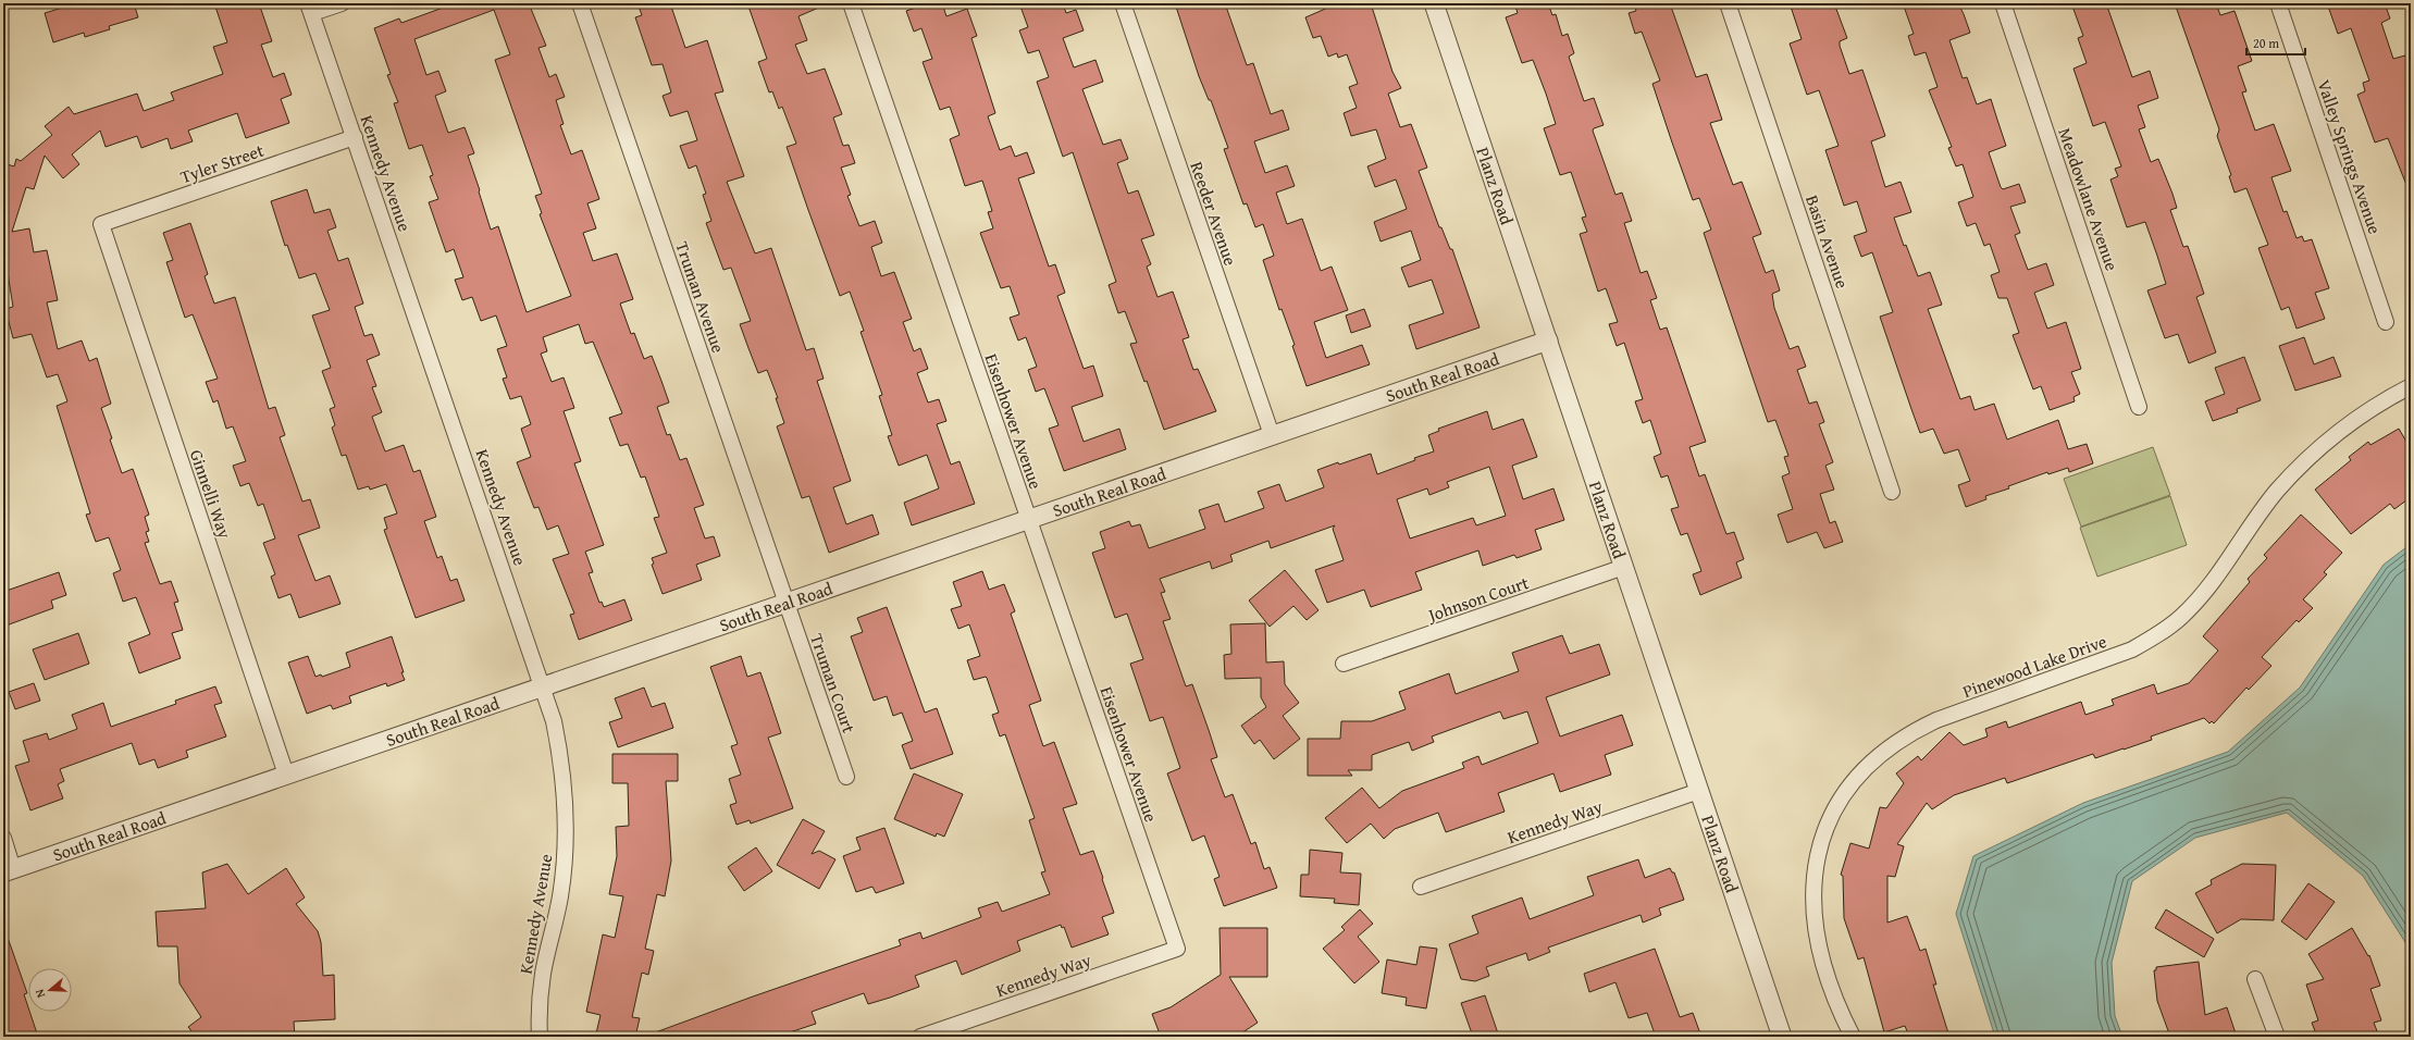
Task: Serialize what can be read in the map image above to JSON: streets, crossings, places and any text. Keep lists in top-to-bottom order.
{
  "streets": {
    "street": [
      "Valley Springs Avenue",
      "Tyler Street",
      "Kennedy Avenue",
      "Planz Road",
      "Meadowlane Avenue",
      "Reeder Avenue",
      "Basin Avenue",
      "Truman Avenue",
      "South Real Road",
      "Eisenhower Avenue",
      "Ginnelli Way",
      "Johnson Court",
      "Pinewood Lake Drive",
      "Truman Court",
      "Kennedy Way"
    ]
  },
  "crossings": [
    ["Tyler Street", "Kennedy Avenue"],
    ["Tyler Street", "Ginnelli Way"],
    ["Kennedy Avenue", "South Real Road"],
    ["Planz Road", "South Real Road"],
    ["Planz Road", "Johnson Court"],
    ["Planz Road", "Kennedy Way"],
    ["Reeder Avenue", "South Real Road"],
    ["Truman Avenue", "South Real Road"],
    ["Truman Avenue", "Truman Court"],
    ["South Real Road", "Eisenhower Avenue"],
    ["South Real Road", "Ginnelli Way"],
    ["South Real Road", "Truman Court"],
    ["Eisenhower Avenue", "Kennedy Way"]
  ],
  "scale_bar": "20 m",
  "north": "left"
}
